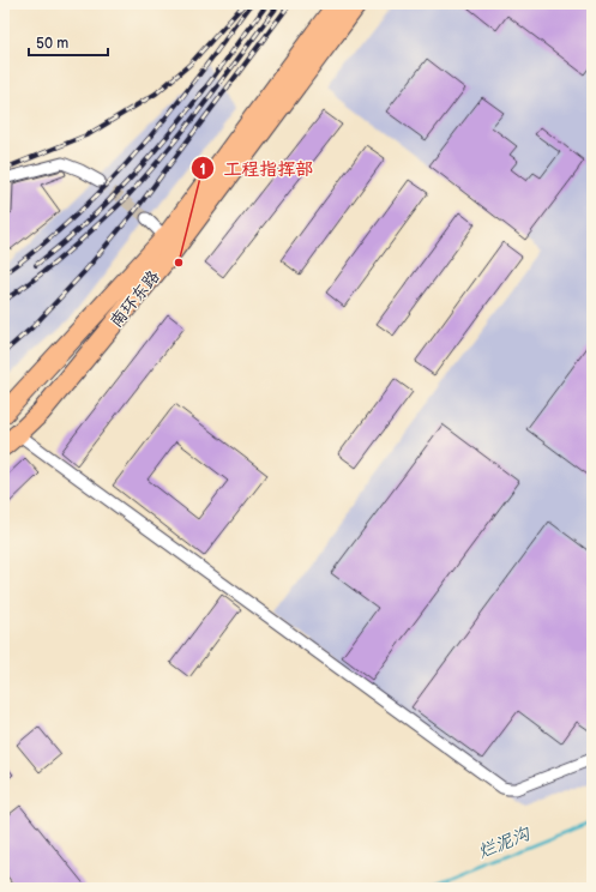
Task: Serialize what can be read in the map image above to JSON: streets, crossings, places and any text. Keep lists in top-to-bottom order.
{
  "streets": {
    "highway": ["南环东路"]
  },
  "water": ["烂泥沟"],
  "places": ["工程指挥部"],
  "scale_bar": "50 m"
}
